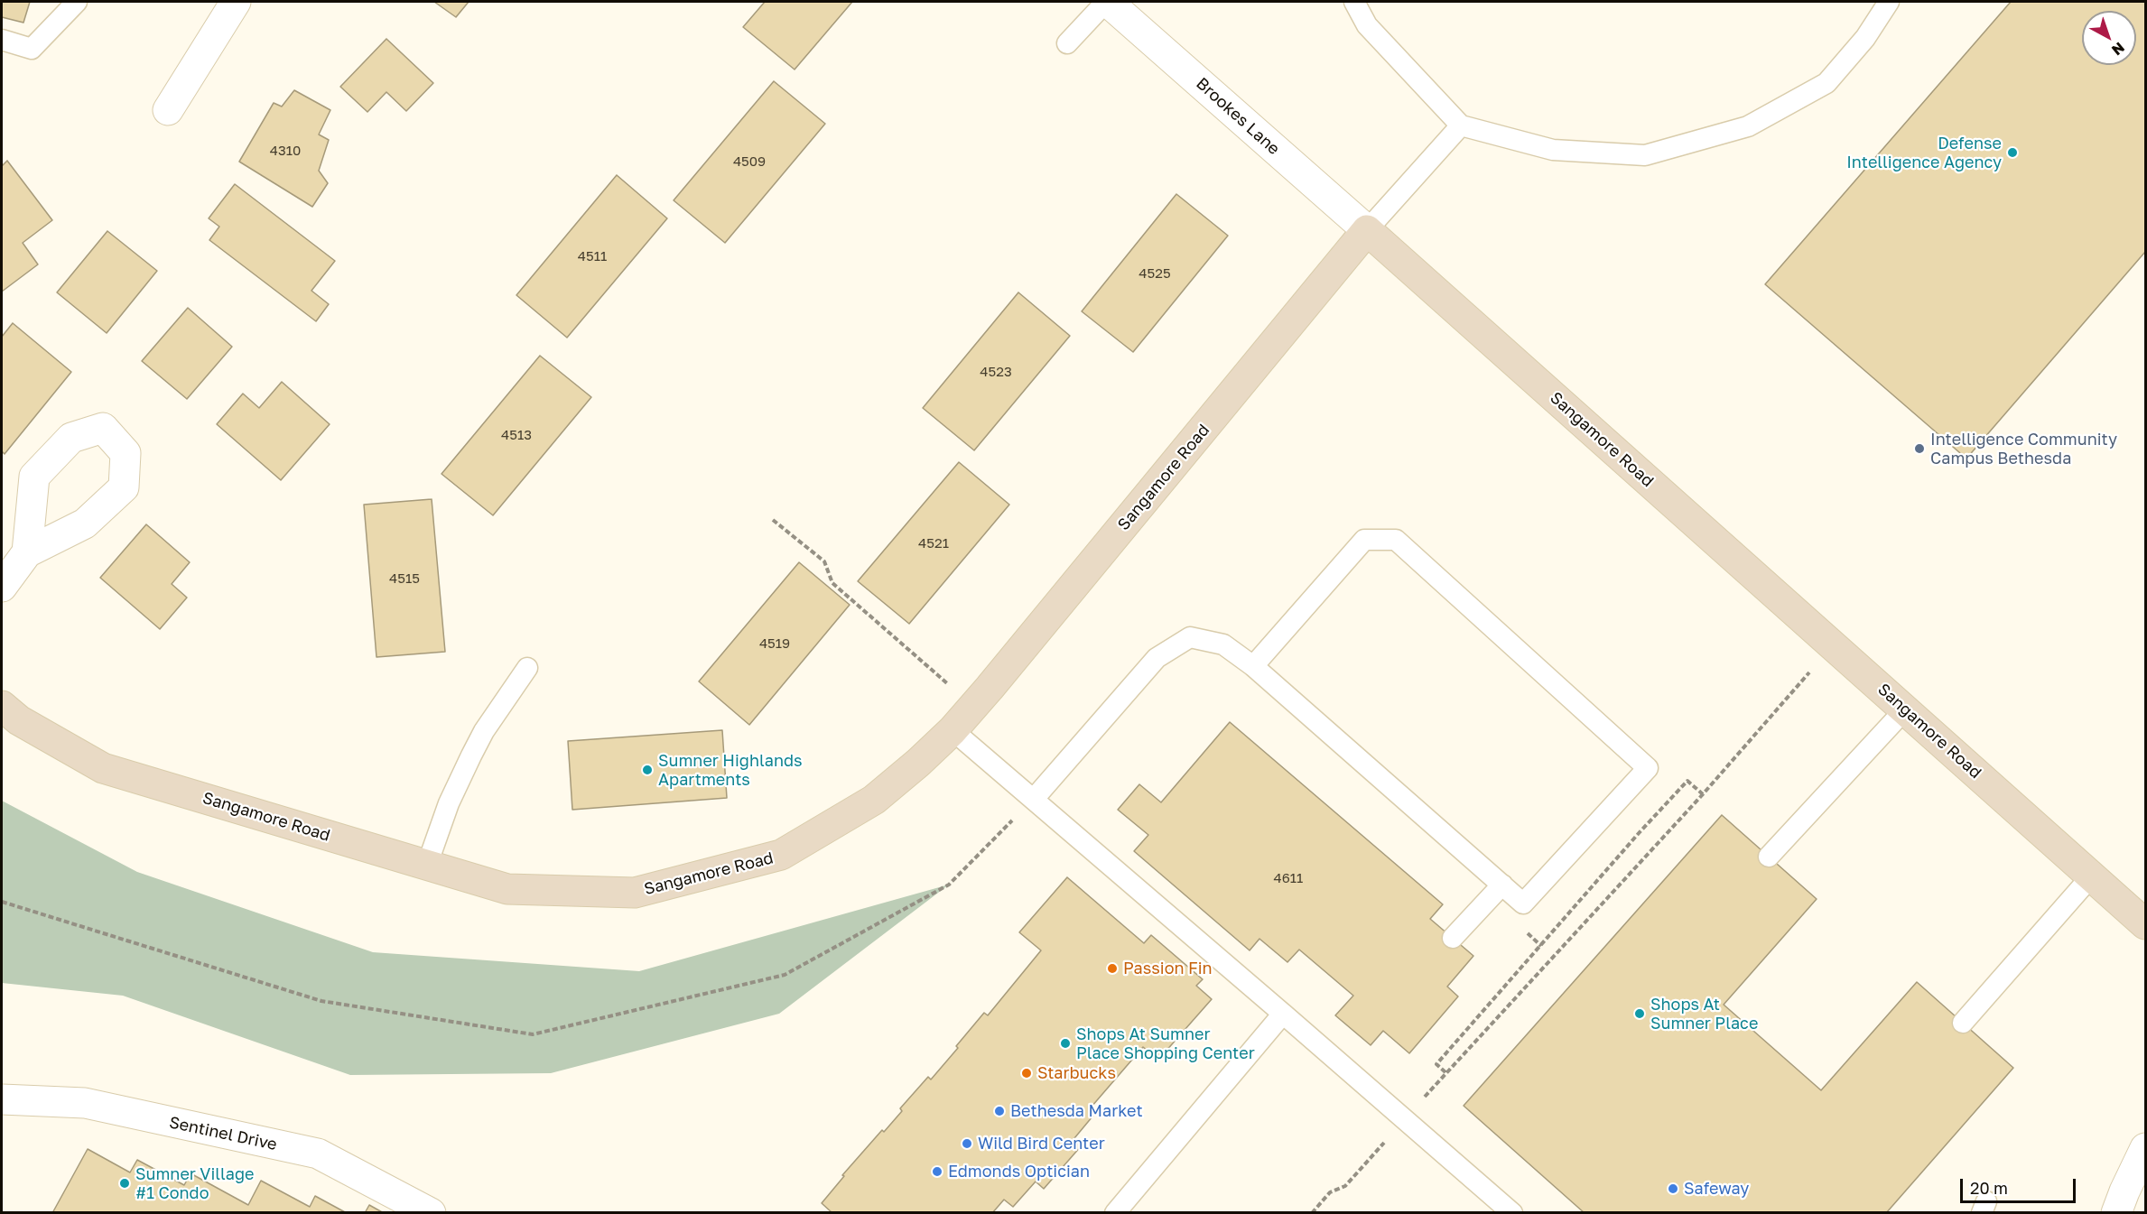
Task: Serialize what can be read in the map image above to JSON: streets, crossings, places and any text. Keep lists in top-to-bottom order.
{
  "streets": {
    "street": ["Brookes Lane", "Sangamore Road", "Sentinel Drive"]
  },
  "crossings": [
    ["Brookes Lane", "Sangamore Road"]
  ],
  "places": [
    "Defense Intelligence Agency",
    "Intelligence Community Campus Bethesda",
    "Sumner Highlands Apartments",
    "Passion Fin",
    "Shops At Sumner Place",
    "Shops At Sumner Place Shopping Center",
    "Starbucks",
    "Bethesda Market",
    "Wild Bird Center",
    "Edmonds Optician",
    "Sumner Village #1 Condo",
    "Safeway"
  ],
  "house_numbers": [
    "4310",
    "4509",
    "4511",
    "4525",
    "4523",
    "4513",
    "4521",
    "4515",
    "4519",
    "4611"
  ],
  "scale_bar": "20 m",
  "north": "bottom right"
}
